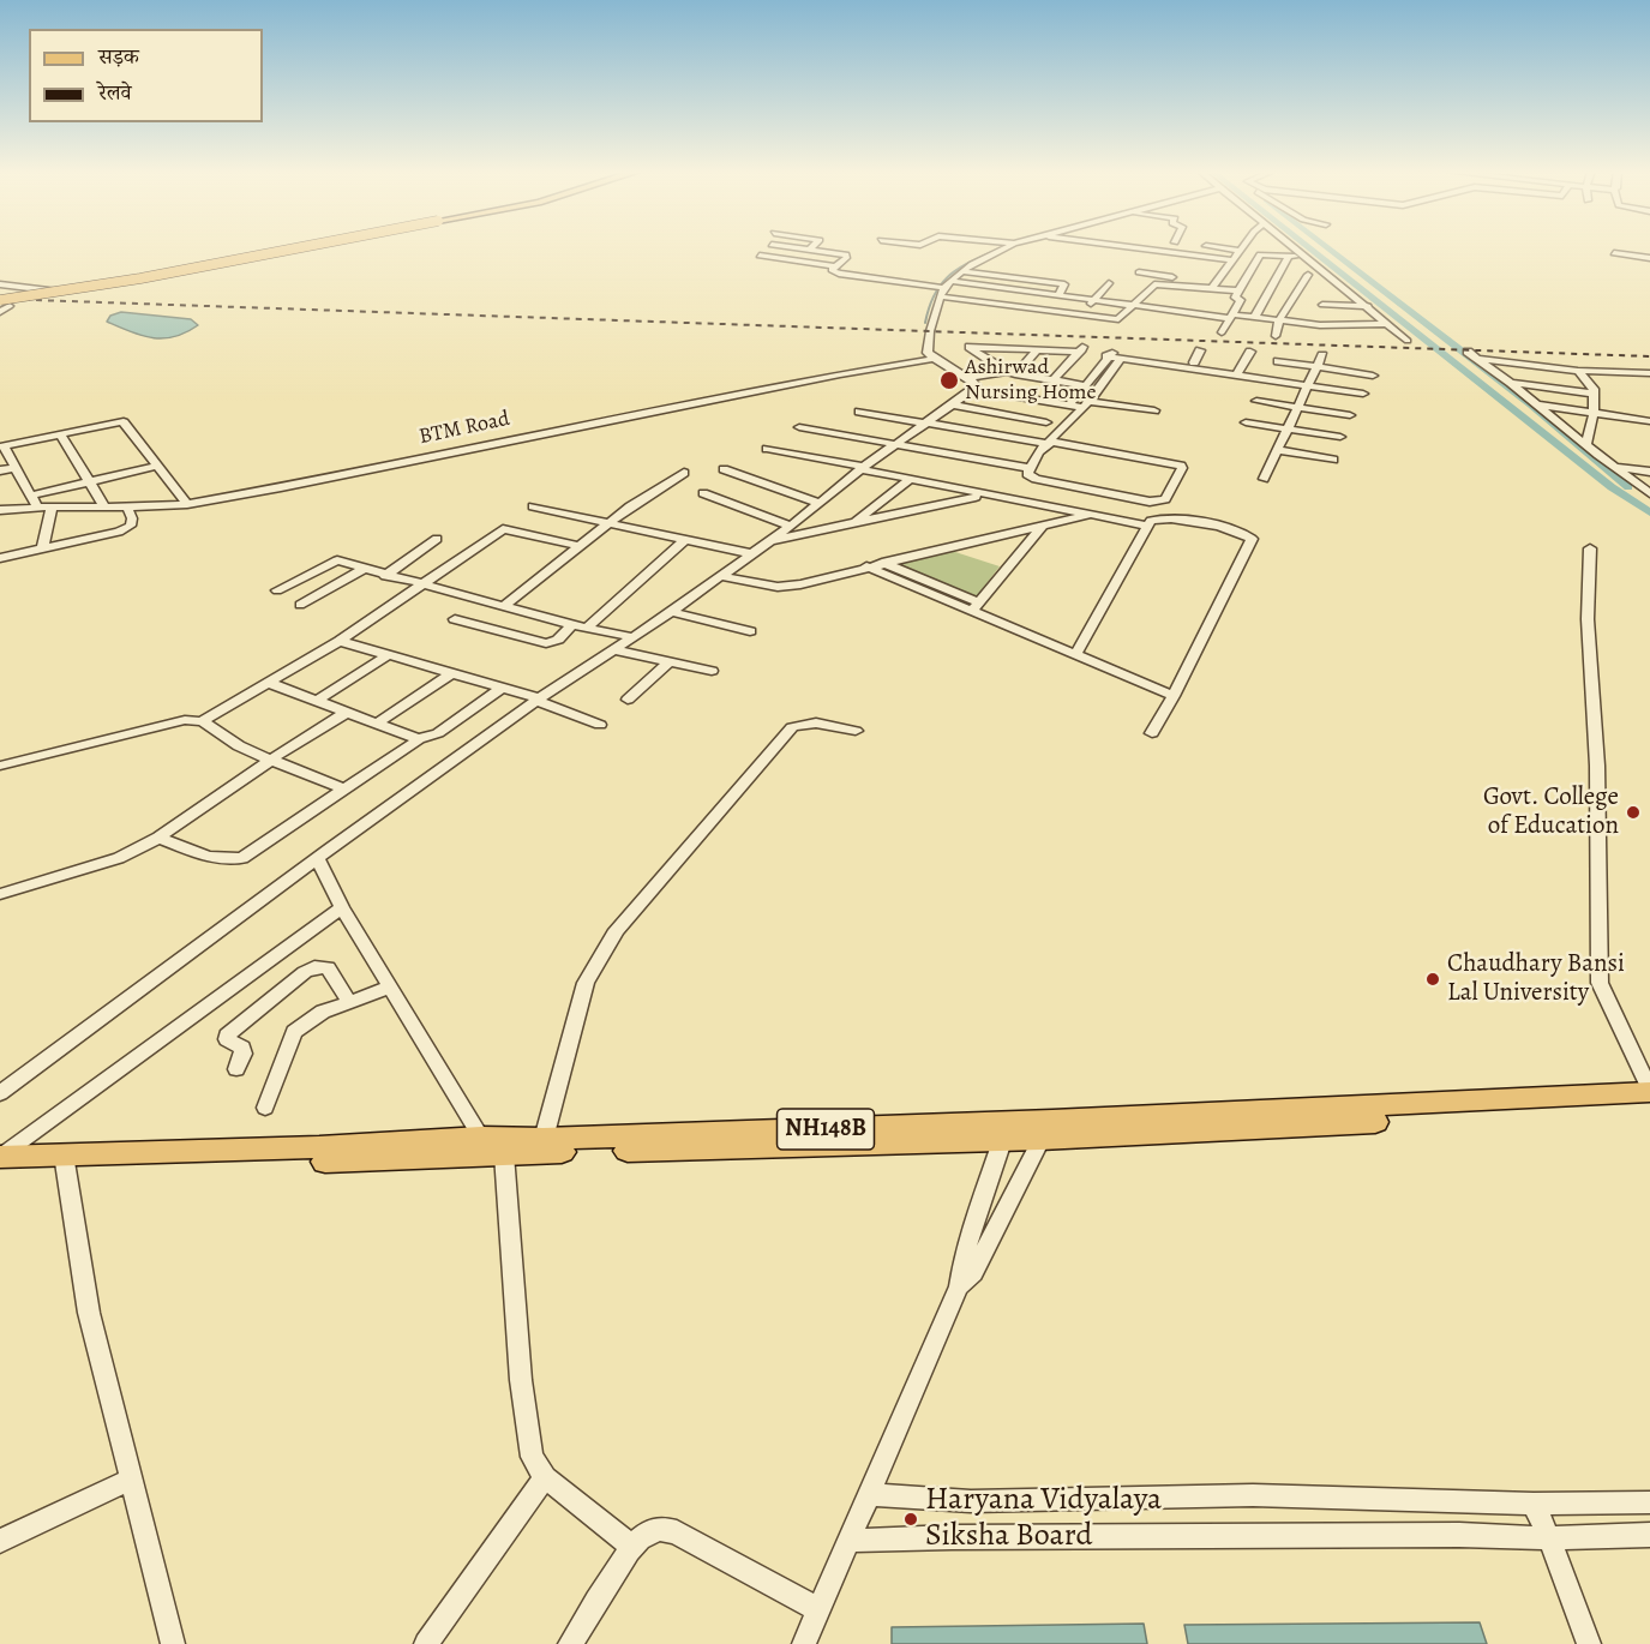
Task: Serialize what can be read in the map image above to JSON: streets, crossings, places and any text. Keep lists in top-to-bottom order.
{
  "streets": {
    "highway": ["NH148B"],
    "street": ["BTM Road"]
  },
  "places": [
    "Ashirwad Nursing Home",
    "Govt. College of Education",
    "Chaudhary Bansi Lal University",
    "Haryana Vidyalaya Siksha Board"
  ],
  "legend": ["सड़क", "रेलवे"]
}
